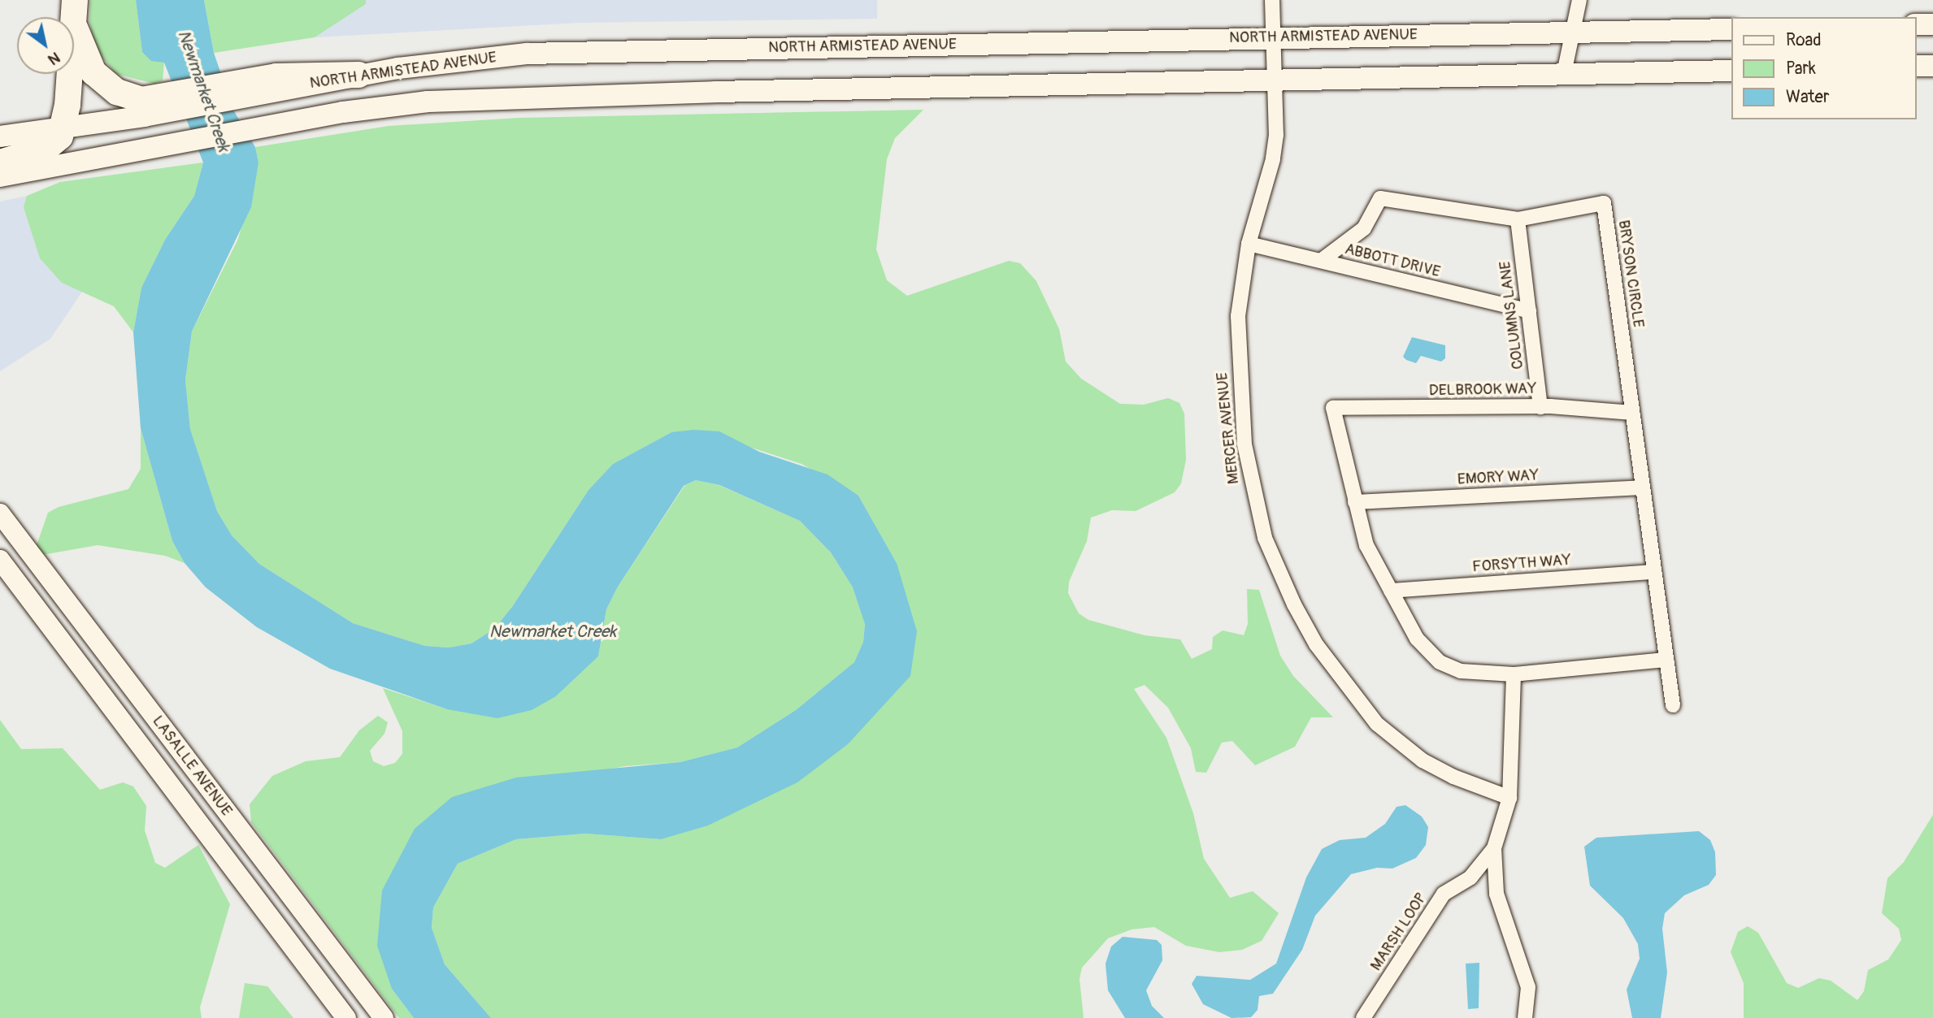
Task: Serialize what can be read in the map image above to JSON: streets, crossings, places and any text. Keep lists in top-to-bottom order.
{
  "streets": {
    "main road": ["NORTH ARMISTEAD AVENUE", "LASALLE AVENUE"],
    "street": [
      "ABBOTT DRIVE",
      "BRYSON CIRCLE",
      "COLUMNS LANE",
      "DELBROOK WAY",
      "MERCER AVENUE",
      "EMORY WAY",
      "FORSYTH WAY",
      "MARSH LOOP"
    ]
  },
  "crossings": [
    ["NORTH ARMISTEAD AVENUE", "MERCER AVENUE"],
    ["ABBOTT DRIVE", "BRYSON CIRCLE"],
    ["ABBOTT DRIVE", "COLUMNS LANE"],
    ["ABBOTT DRIVE", "MERCER AVENUE"],
    ["BRYSON CIRCLE", "COLUMNS LANE"],
    ["BRYSON CIRCLE", "DELBROOK WAY"],
    ["BRYSON CIRCLE", "EMORY WAY"],
    ["BRYSON CIRCLE", "FORSYTH WAY"],
    ["COLUMNS LANE", "DELBROOK WAY"],
    ["DELBROOK WAY", "EMORY WAY"],
    ["MERCER AVENUE", "MARSH LOOP"]
  ],
  "water": ["Newmarket Creek"],
  "legend": ["Road", "Park", "Water"],
  "north": "bottom right"
}
